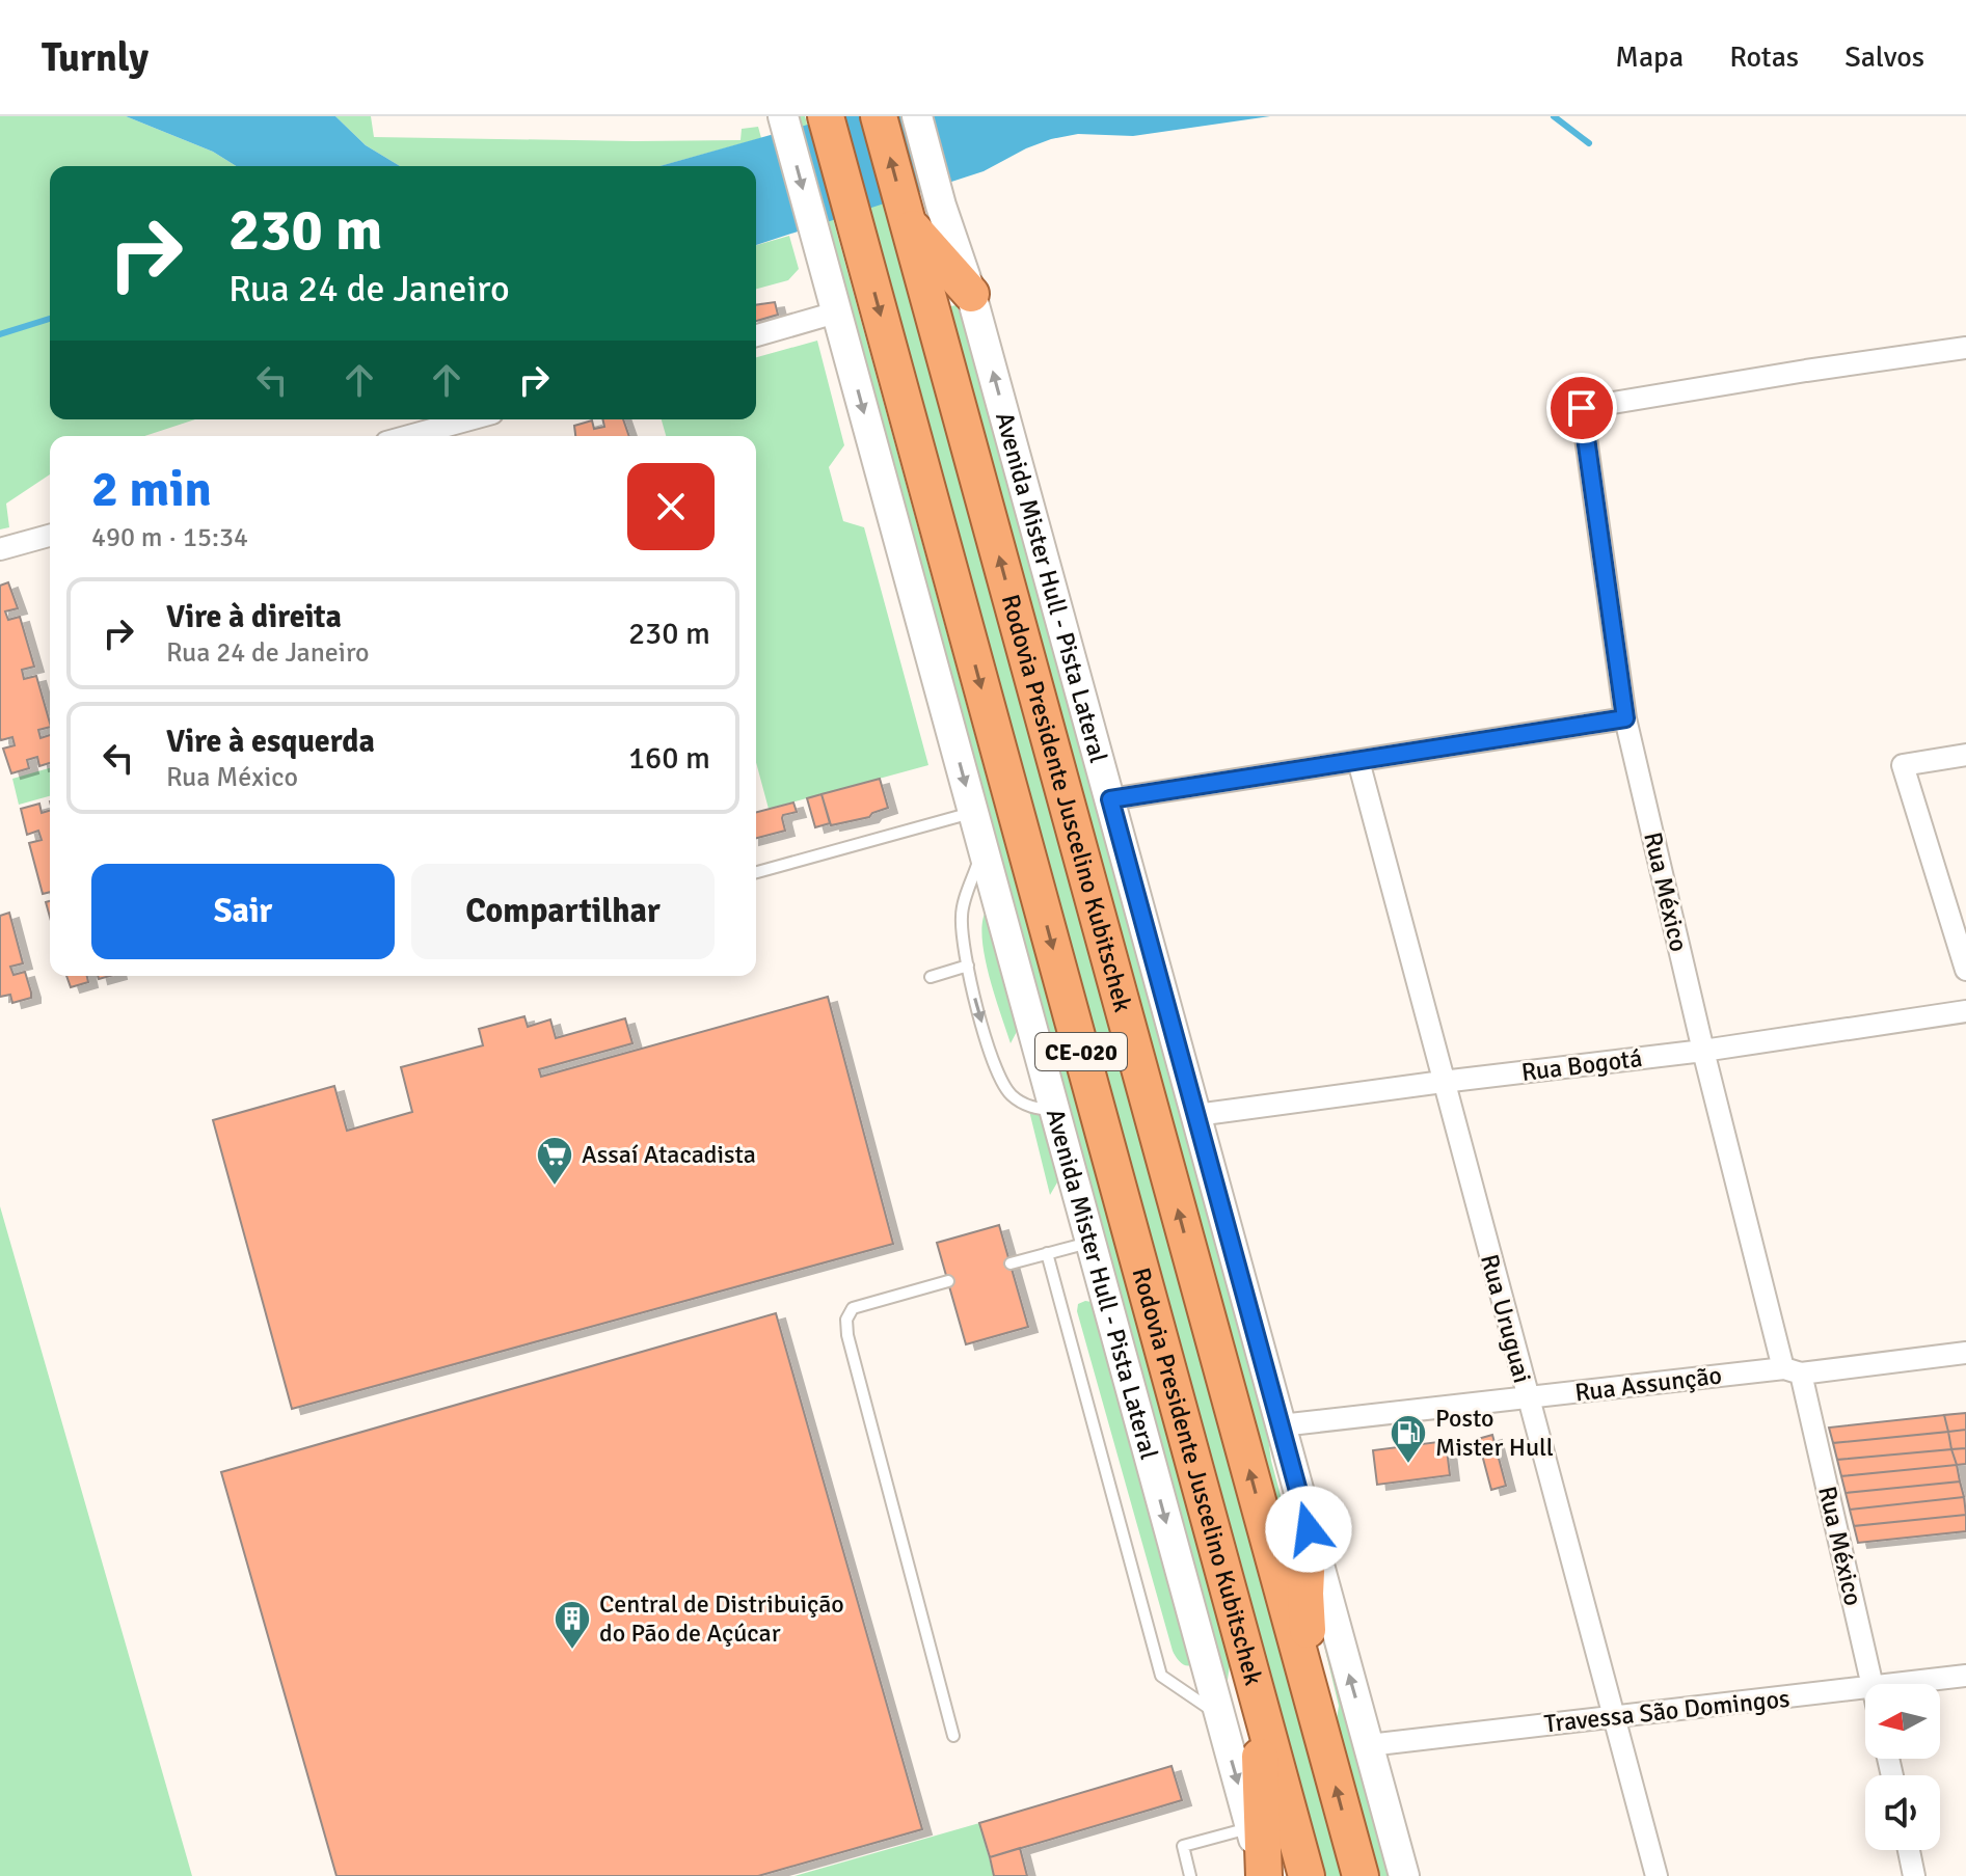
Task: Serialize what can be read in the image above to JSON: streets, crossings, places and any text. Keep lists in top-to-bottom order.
{
  "streets": {
    "highway": ["Rodovia Presidente Juscelino Kubitschek", "CE-020"],
    "main road": ["Avenida Mister Hull - Pista Lateral"],
    "street": [
      "Rua México",
      "Rua Bogotá",
      "Rua Uruguai",
      "Rua Assunção",
      "Travessa São Domingos"
    ]
  },
  "crossings": [
    ["Avenida Mister Hull - Pista Lateral", "Rua Bogotá"],
    ["Avenida Mister Hull - Pista Lateral", "Rua Assunção"],
    ["Avenida Mister Hull - Pista Lateral", "Travessa São Domingos"],
    ["Rua México", "Rua Bogotá"],
    ["Rua México", "Rua Assunção"],
    ["Rua Bogotá", "Rua Uruguai"],
    ["Rua Uruguai", "Rua Assunção"],
    ["Rua Uruguai", "Travessa São Domingos"]
  ],
  "places": {
    "supermarket": ["Assaí Atacadista"],
    "fuel station": ["Posto Mister Hull"],
    "building": ["Central de Distribuição do Pão de Açúcar"]
  },
  "north": "left",
  "page": {
    "header": "Turnly",
    "nav": ["Mapa", "Rotas", "Salvos"],
    "turn": ["230 m", "Rua 24 de Janeiro"],
    "heading": ["2 min", "490 m · 15:34"],
    "list": [
      {
        "name": "Vire à direita",
        "note": "Rua 24 de Janeiro",
        "value": "230 m"
      },
      {
        "name": "Vire à esquerda",
        "note": "Rua México",
        "value": "160 m"
      }
    ],
    "buttons": ["Sair", "Compartilhar"]
  }
}
